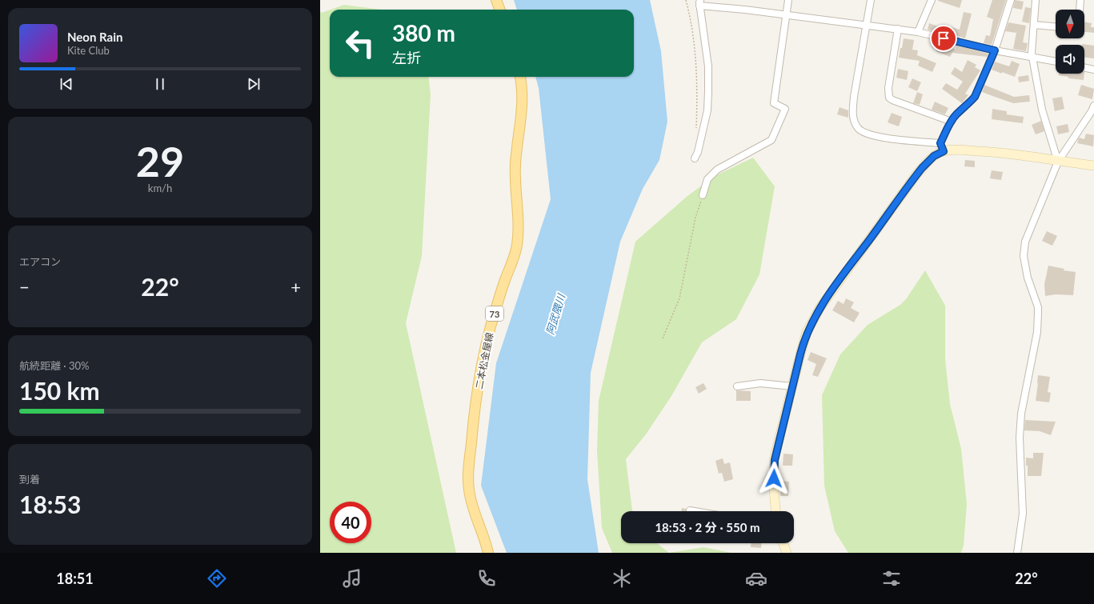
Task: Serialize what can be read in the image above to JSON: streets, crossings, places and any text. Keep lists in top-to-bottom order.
{
  "streets": {
    "main road": ["73", "二本松金屋線"]
  },
  "water": ["阿武隈川"],
  "north": "bottom",
  "page": {
    "turn": ["380 m", "左折"],
    "song": ["Neon Rain", "Kite Club"],
    "tile": [
      ["29", "km/h"],
      "エアコン",
      ["航続距離 · 30%", "150 km"],
      ["到着", "18:53"]
    ],
    "heat": ["−", "22°", "+"],
    "limit": "40",
    "trip": "18:53 · 2 分 · 550 m",
    "tabs": ["18:51", "22°"]
  }
}
